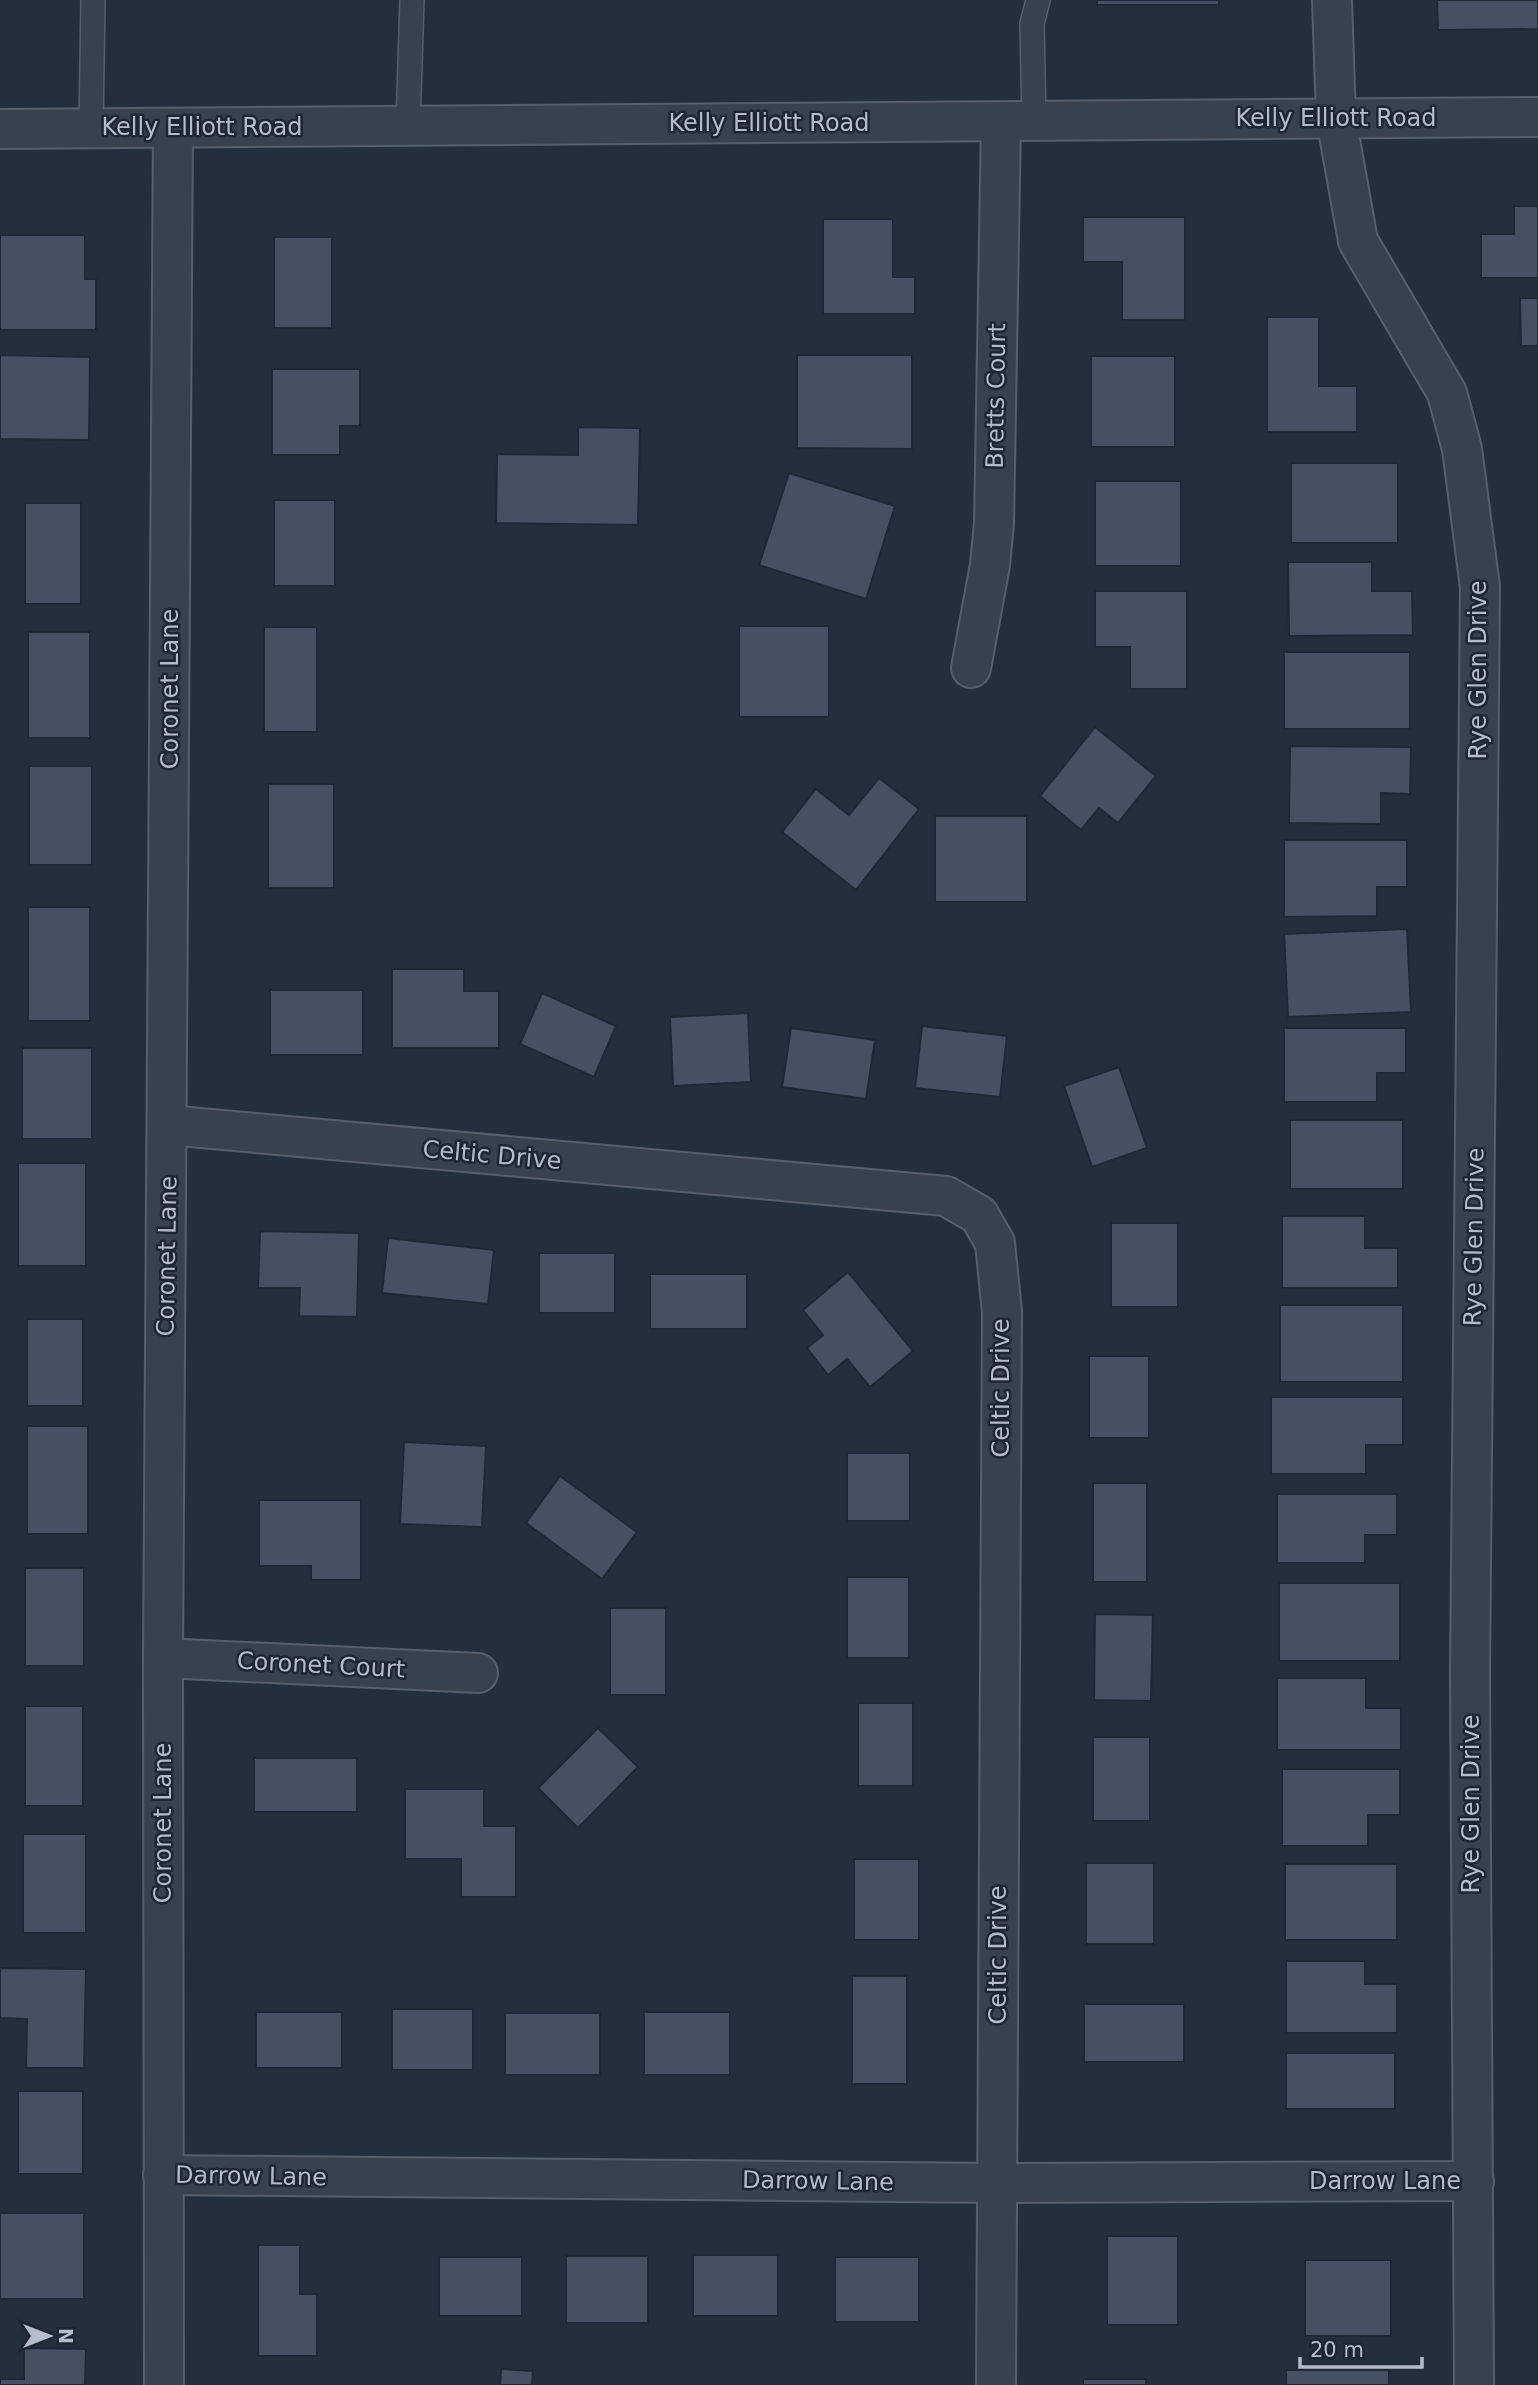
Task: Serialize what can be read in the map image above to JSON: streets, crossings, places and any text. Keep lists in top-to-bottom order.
{
  "streets": {
    "street": [
      "Kelly Elliott Road",
      "Bretts Court",
      "Rye Glen Drive",
      "Coronet Lane",
      "Celtic Drive",
      "Coronet Court",
      "Darrow Lane"
    ]
  },
  "crossings": [
    ["Kelly Elliott Road", "Bretts Court"],
    ["Kelly Elliott Road", "Rye Glen Drive"],
    ["Kelly Elliott Road", "Coronet Lane"],
    ["Rye Glen Drive", "Darrow Lane"],
    ["Coronet Lane", "Celtic Drive"],
    ["Coronet Lane", "Coronet Court"],
    ["Coronet Lane", "Darrow Lane"],
    ["Celtic Drive", "Darrow Lane"]
  ],
  "scale_bar": "20 m",
  "north": "right"
}
